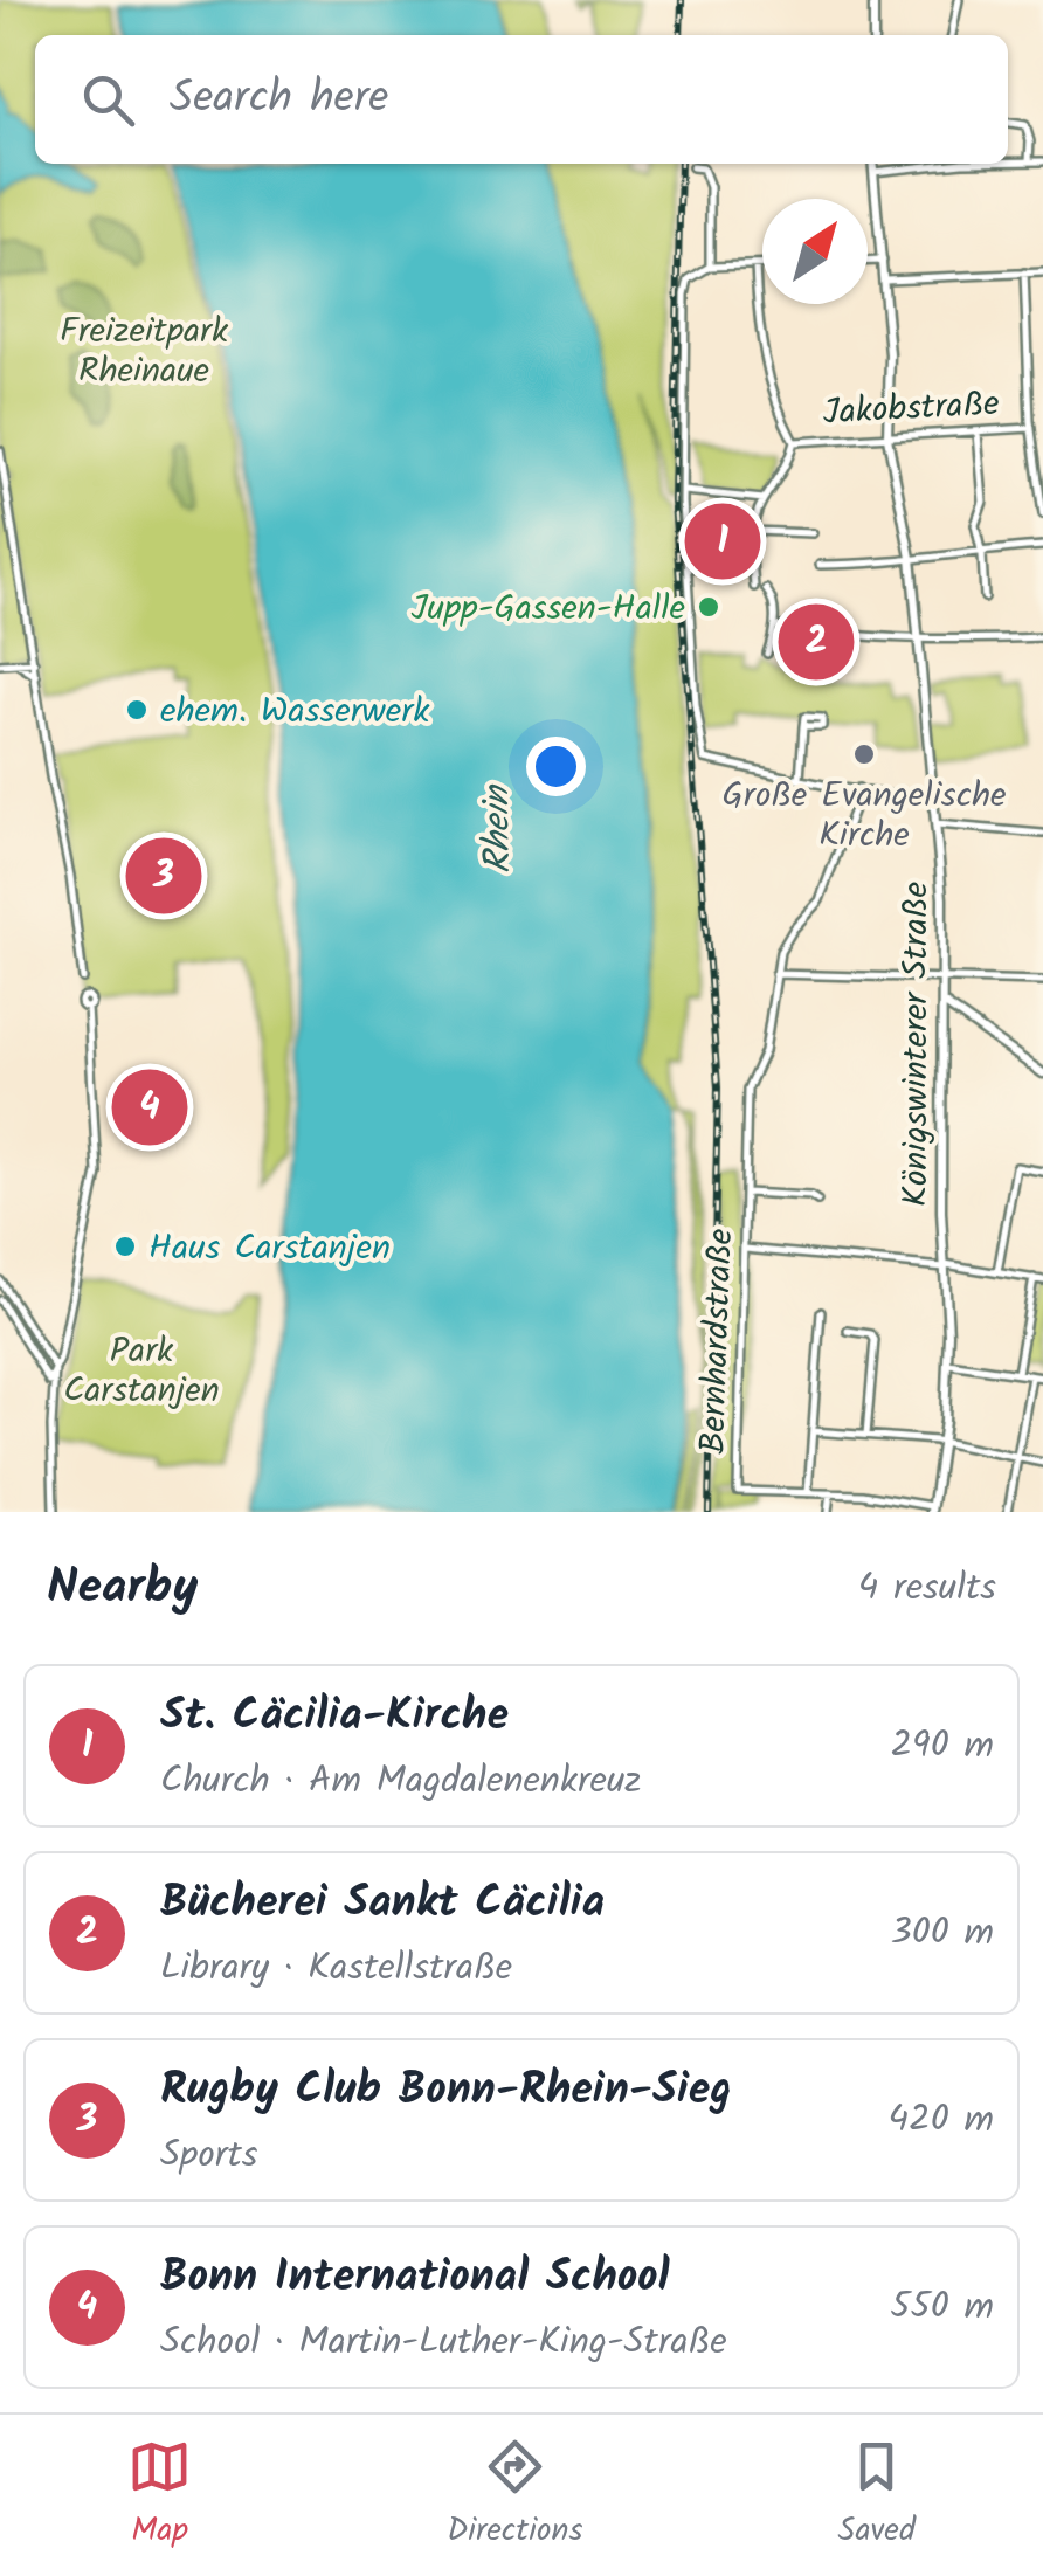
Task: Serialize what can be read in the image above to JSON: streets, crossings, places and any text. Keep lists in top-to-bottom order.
{
  "streets": {
    "main road": ["Königswinterer Straße"],
    "street": ["Jakobstraße", "Bernhardstraße"]
  },
  "crossings": [
    ["Jakobstraße", "Königswinterer Straße"]
  ],
  "water": ["Rhein"],
  "parks": ["Freizeitpark Rheinaue", "Park Carstanjen"],
  "places": [
    "Jupp-Gassen-Halle",
    "ehem. Wasserwerk",
    "Große Evangelische Kirche",
    "Haus Carstanjen"
  ],
  "north": "top right",
  "page": {
    "search": "Search here",
    "pins": [
      "1",
      "2",
      "3",
      "4"
    ],
    "heading": ["Nearby", "4 results"],
    "list": [
      {
        "mark": "1",
        "name": "St. Cäcilia-Kirche",
        "note": "Church · Am Magdalenenkreuz",
        "value": "290 m"
      },
      {
        "mark": "2",
        "name": "Bücherei Sankt Cäcilia",
        "note": "Library · Kastellstraße",
        "value": "300 m"
      },
      {
        "mark": "3",
        "name": "Rugby Club Bonn-Rhein-Sieg",
        "note": "Sports",
        "value": "420 m"
      },
      {
        "mark": "4",
        "name": "Bonn International School",
        "note": "School · Martin-Luther-King-Straße",
        "value": "550 m"
      }
    ],
    "nav": ["Map", "Directions", "Saved"]
  }
}
